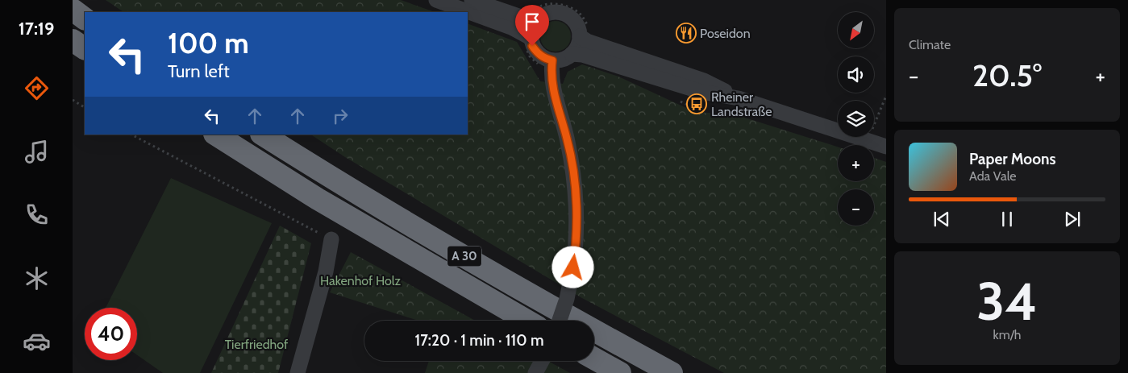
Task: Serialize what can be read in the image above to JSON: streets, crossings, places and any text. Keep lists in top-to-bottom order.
{
  "streets": {
    "highway": ["A 30"]
  },
  "parks": ["Hakenhof Holz", "Tierfriedhof"],
  "places": {
    "restaurant": ["Poseidon"],
    "bus stop": ["Rheiner Landstraße"]
  },
  "north": "bottom left",
  "page": {
    "tabs": "17:19",
    "tile": [
      "Climate",
      ["34", "km/h"]
    ],
    "map_buttons": ["+", "−"],
    "turn": ["100 m", "Turn left"],
    "heat": ["−", "20.5°", "+"],
    "song": ["Paper Moons", "Ada Vale"],
    "limit": "40",
    "trip": "17:20 · 1 min · 110 m"
  }
}
